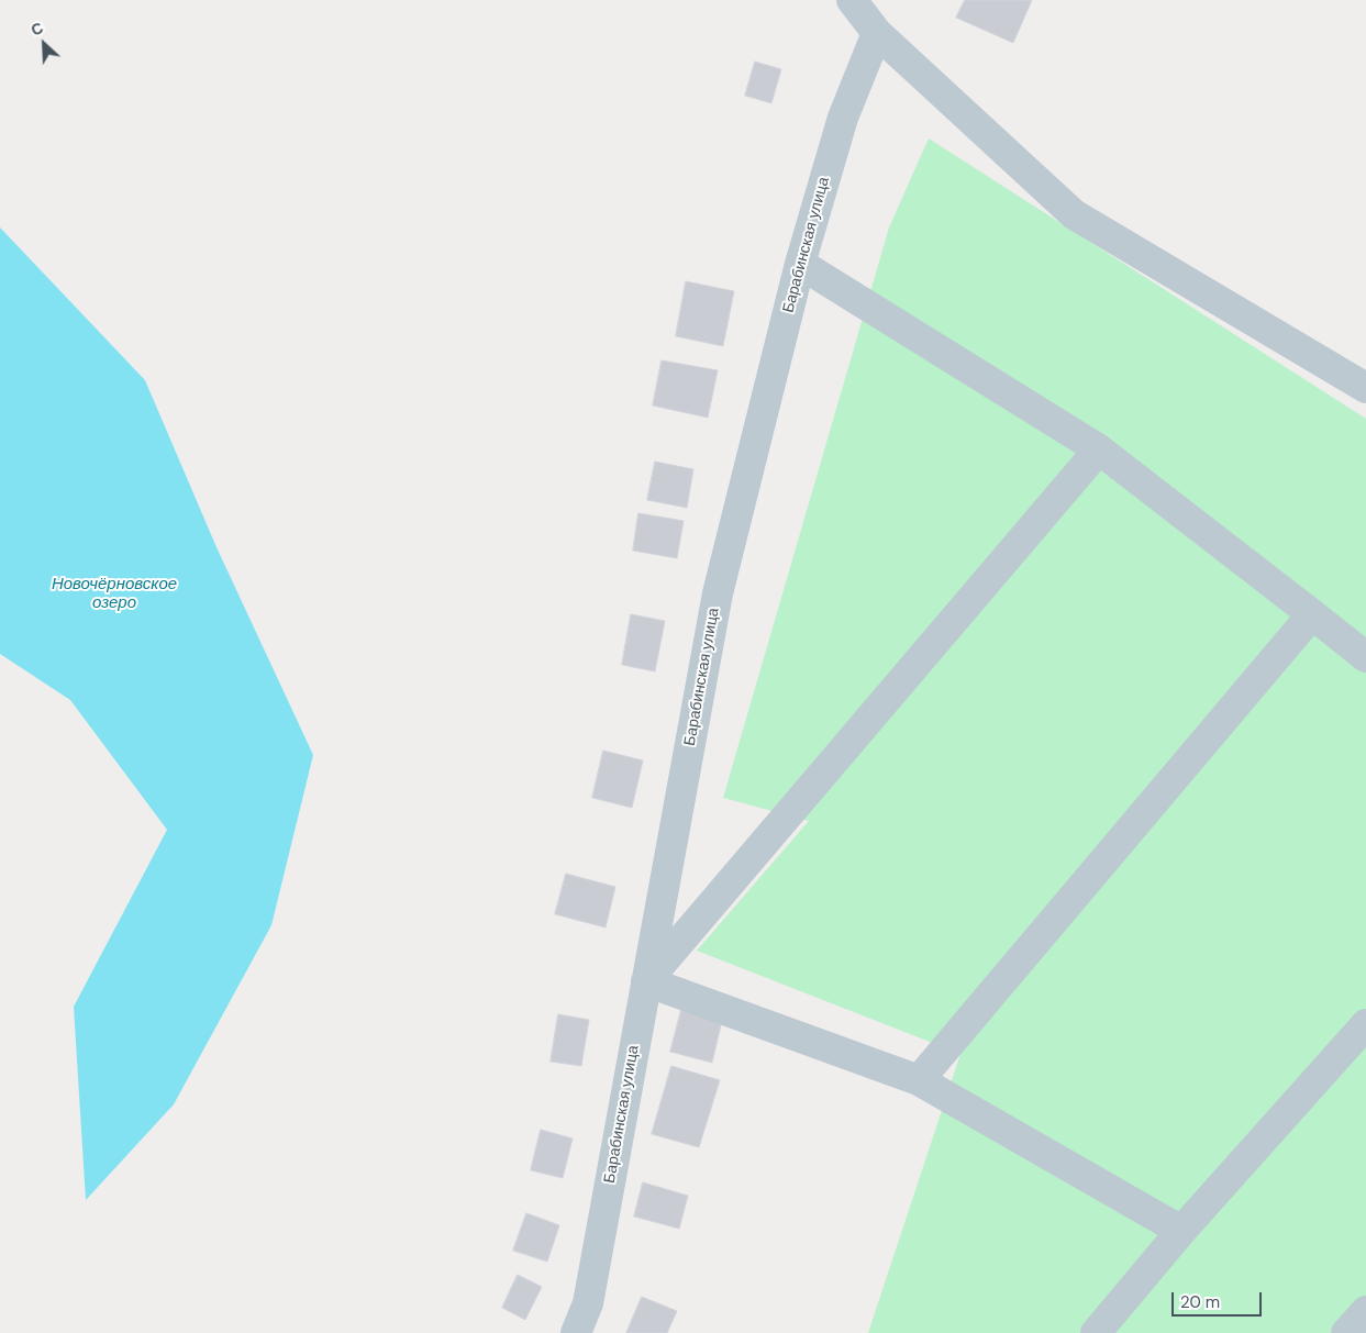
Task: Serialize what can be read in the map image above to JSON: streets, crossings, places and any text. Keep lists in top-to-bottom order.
{
  "streets": {
    "street": ["Барабинская улица"]
  },
  "water": ["Новочёрновское озеро"],
  "scale_bar": "20 m",
  "north": "top left"
}
